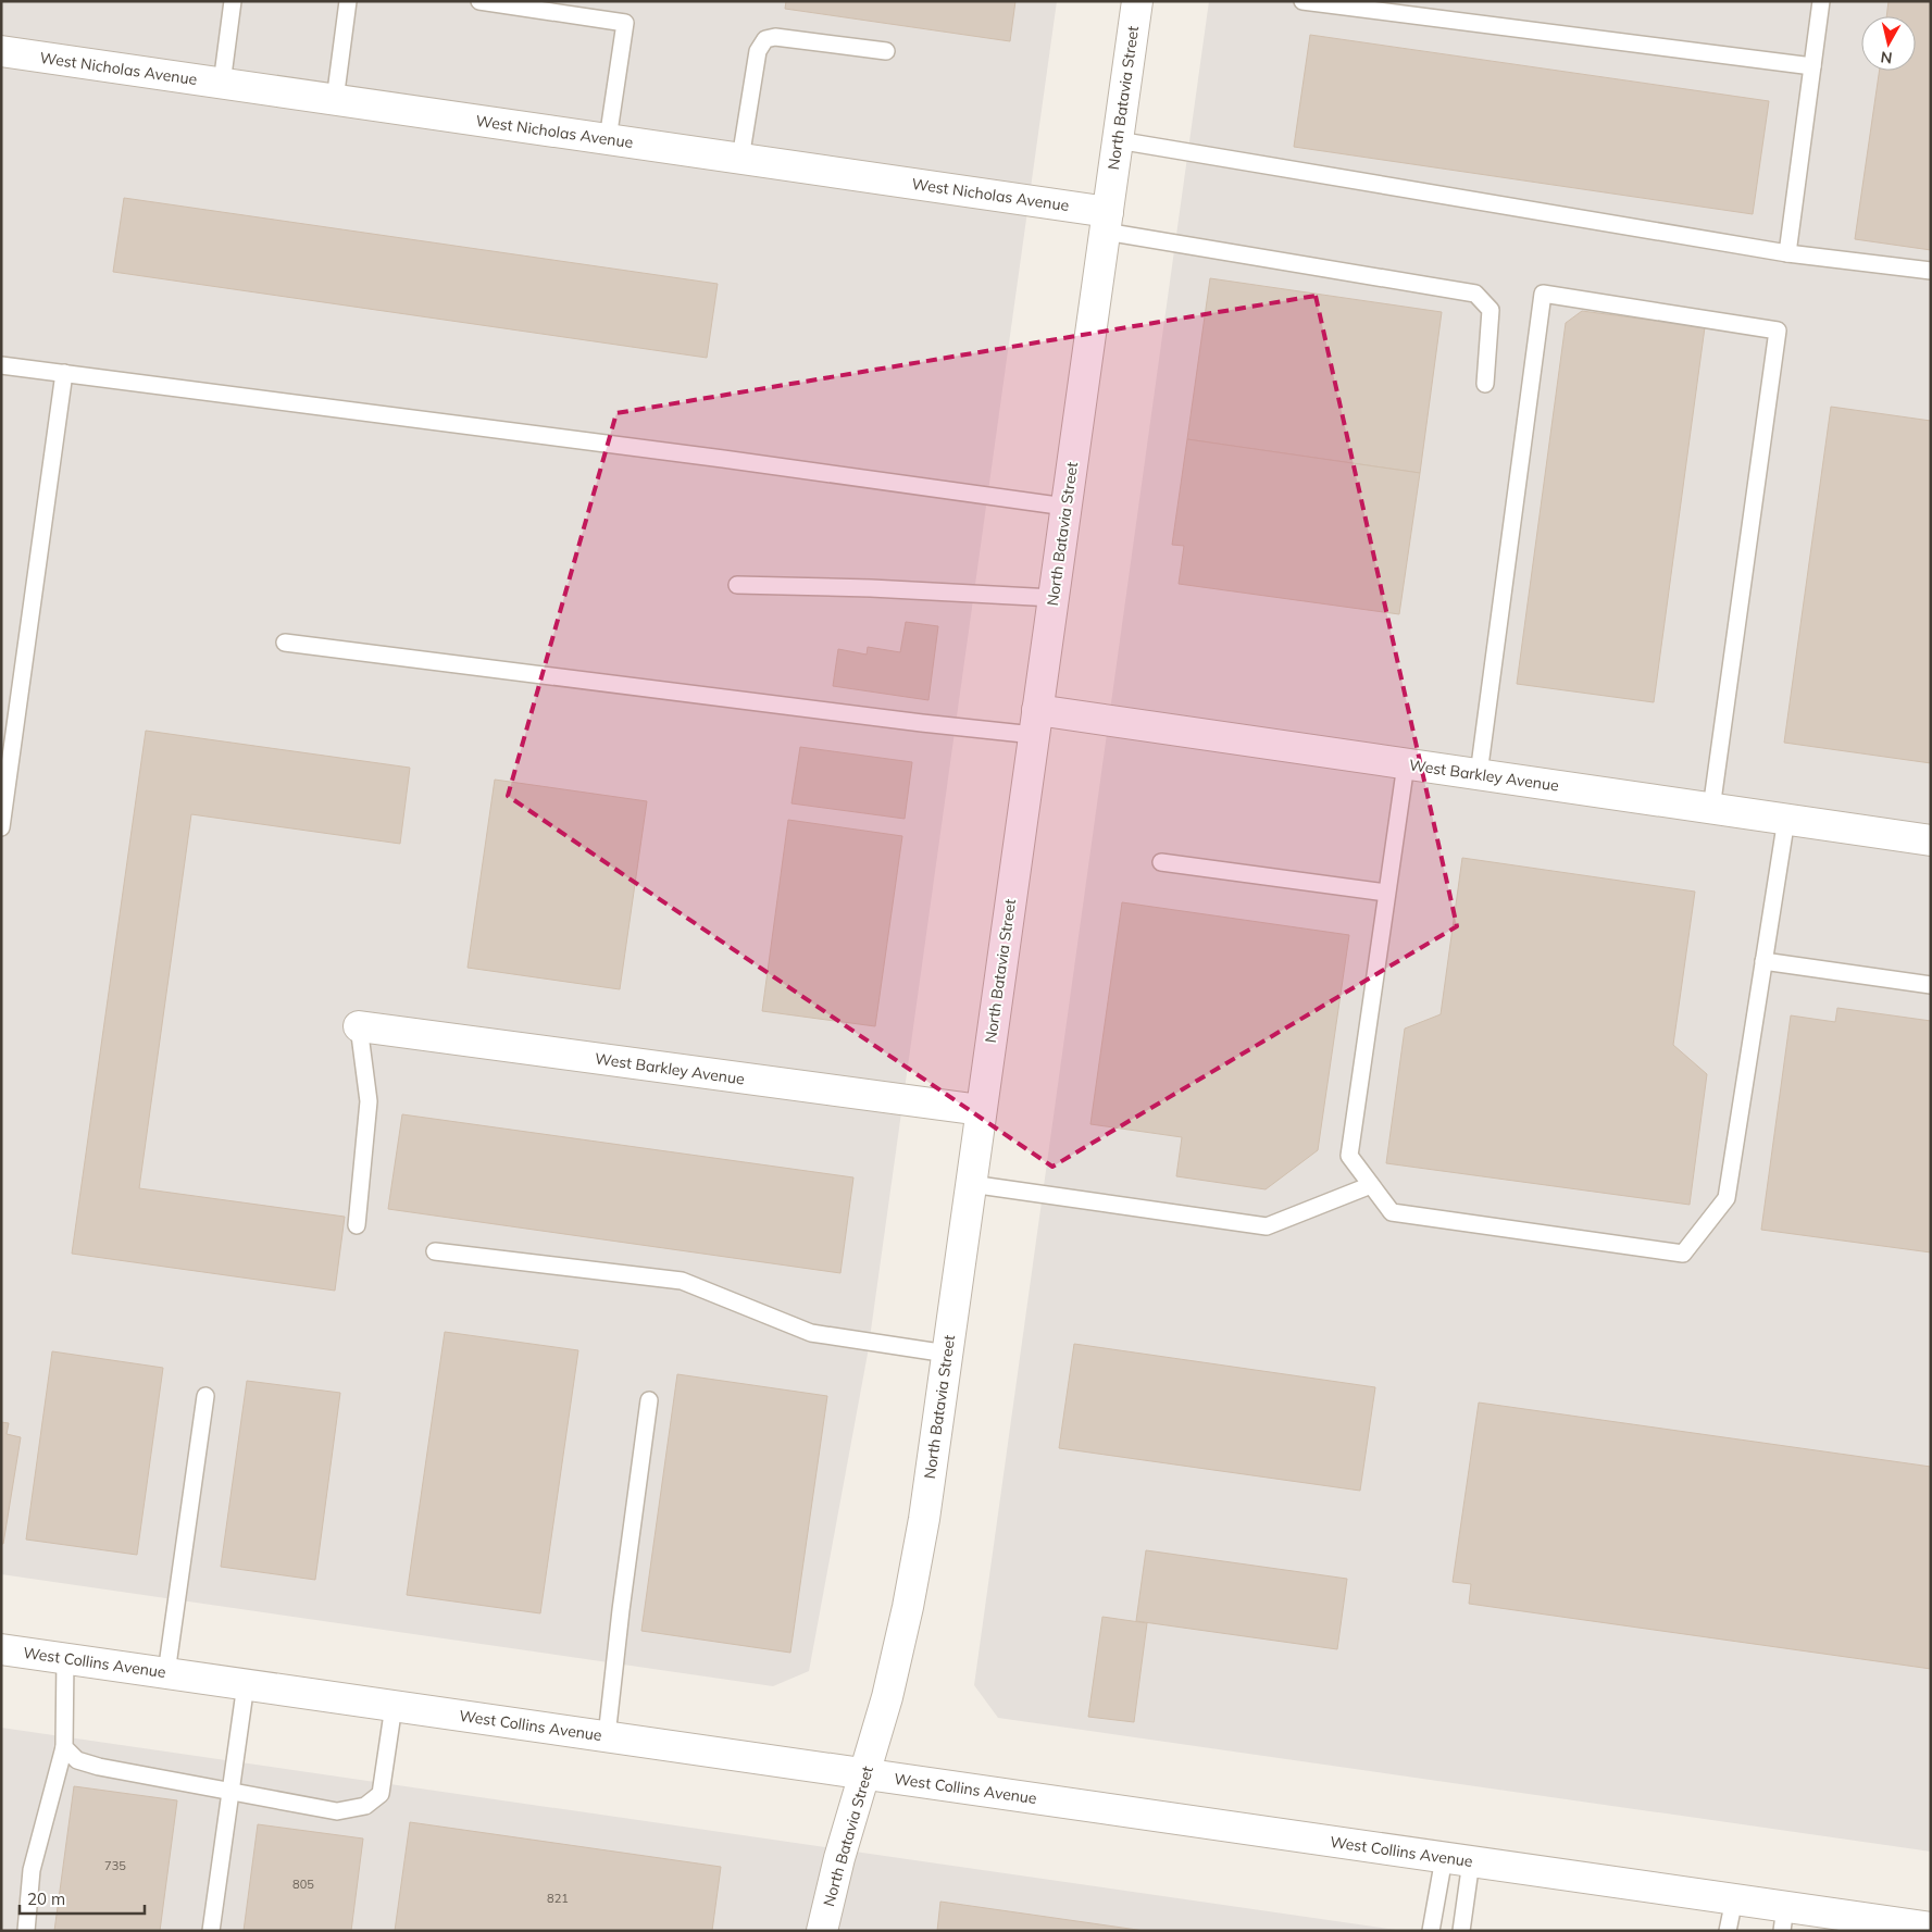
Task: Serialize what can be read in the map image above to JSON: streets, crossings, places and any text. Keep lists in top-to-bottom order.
{
  "streets": {
    "street": [
      "West Nicholas Avenue",
      "North Batavia Street",
      "West Barkley Avenue",
      "West Collins Avenue"
    ]
  },
  "crossings": [
    ["West Nicholas Avenue", "North Batavia Street"],
    ["North Batavia Street", "West Barkley Avenue"],
    ["North Batavia Street", "West Collins Avenue"]
  ],
  "house_numbers": ["735", "805", "821"],
  "scale_bar": "20 m",
  "north": "bottom"
}
